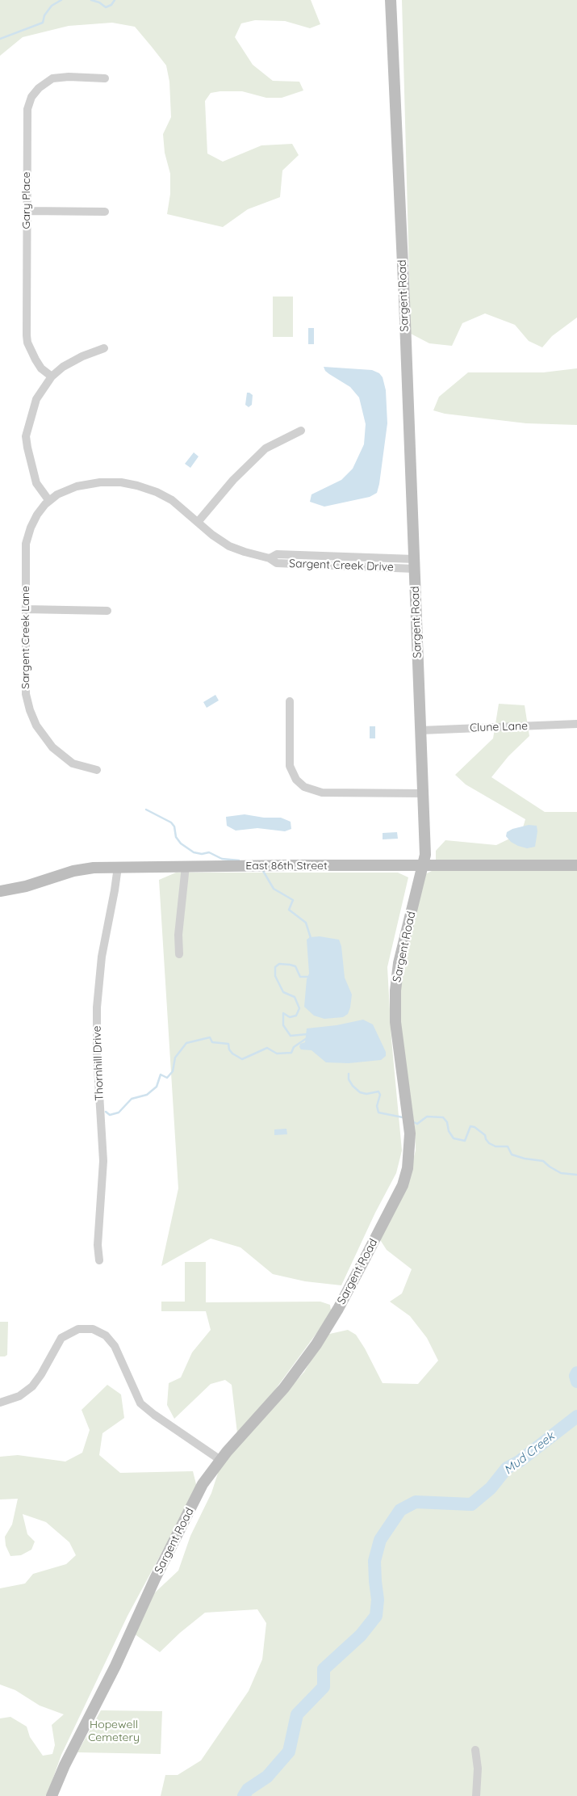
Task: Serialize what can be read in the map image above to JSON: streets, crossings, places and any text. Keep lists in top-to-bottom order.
{
  "streets": {
    "street": [
      "Gary Place",
      "Sargent Road",
      "Sargent Creek Drive",
      "Sargent Creek Lane",
      "Clune Lane",
      "East 86th Street",
      "Thornhill Drive"
    ]
  },
  "crossings": [
    ["Sargent Road", "Sargent Creek Drive"],
    ["Sargent Road", "Clune Lane"],
    ["Sargent Road", "East 86th Street"],
    ["Sargent Creek Drive", "Sargent Creek Lane"],
    ["East 86th Street", "Thornhill Drive"]
  ],
  "water": ["Mud Creek"],
  "parks": ["Hopewell Cemetery"]
}
